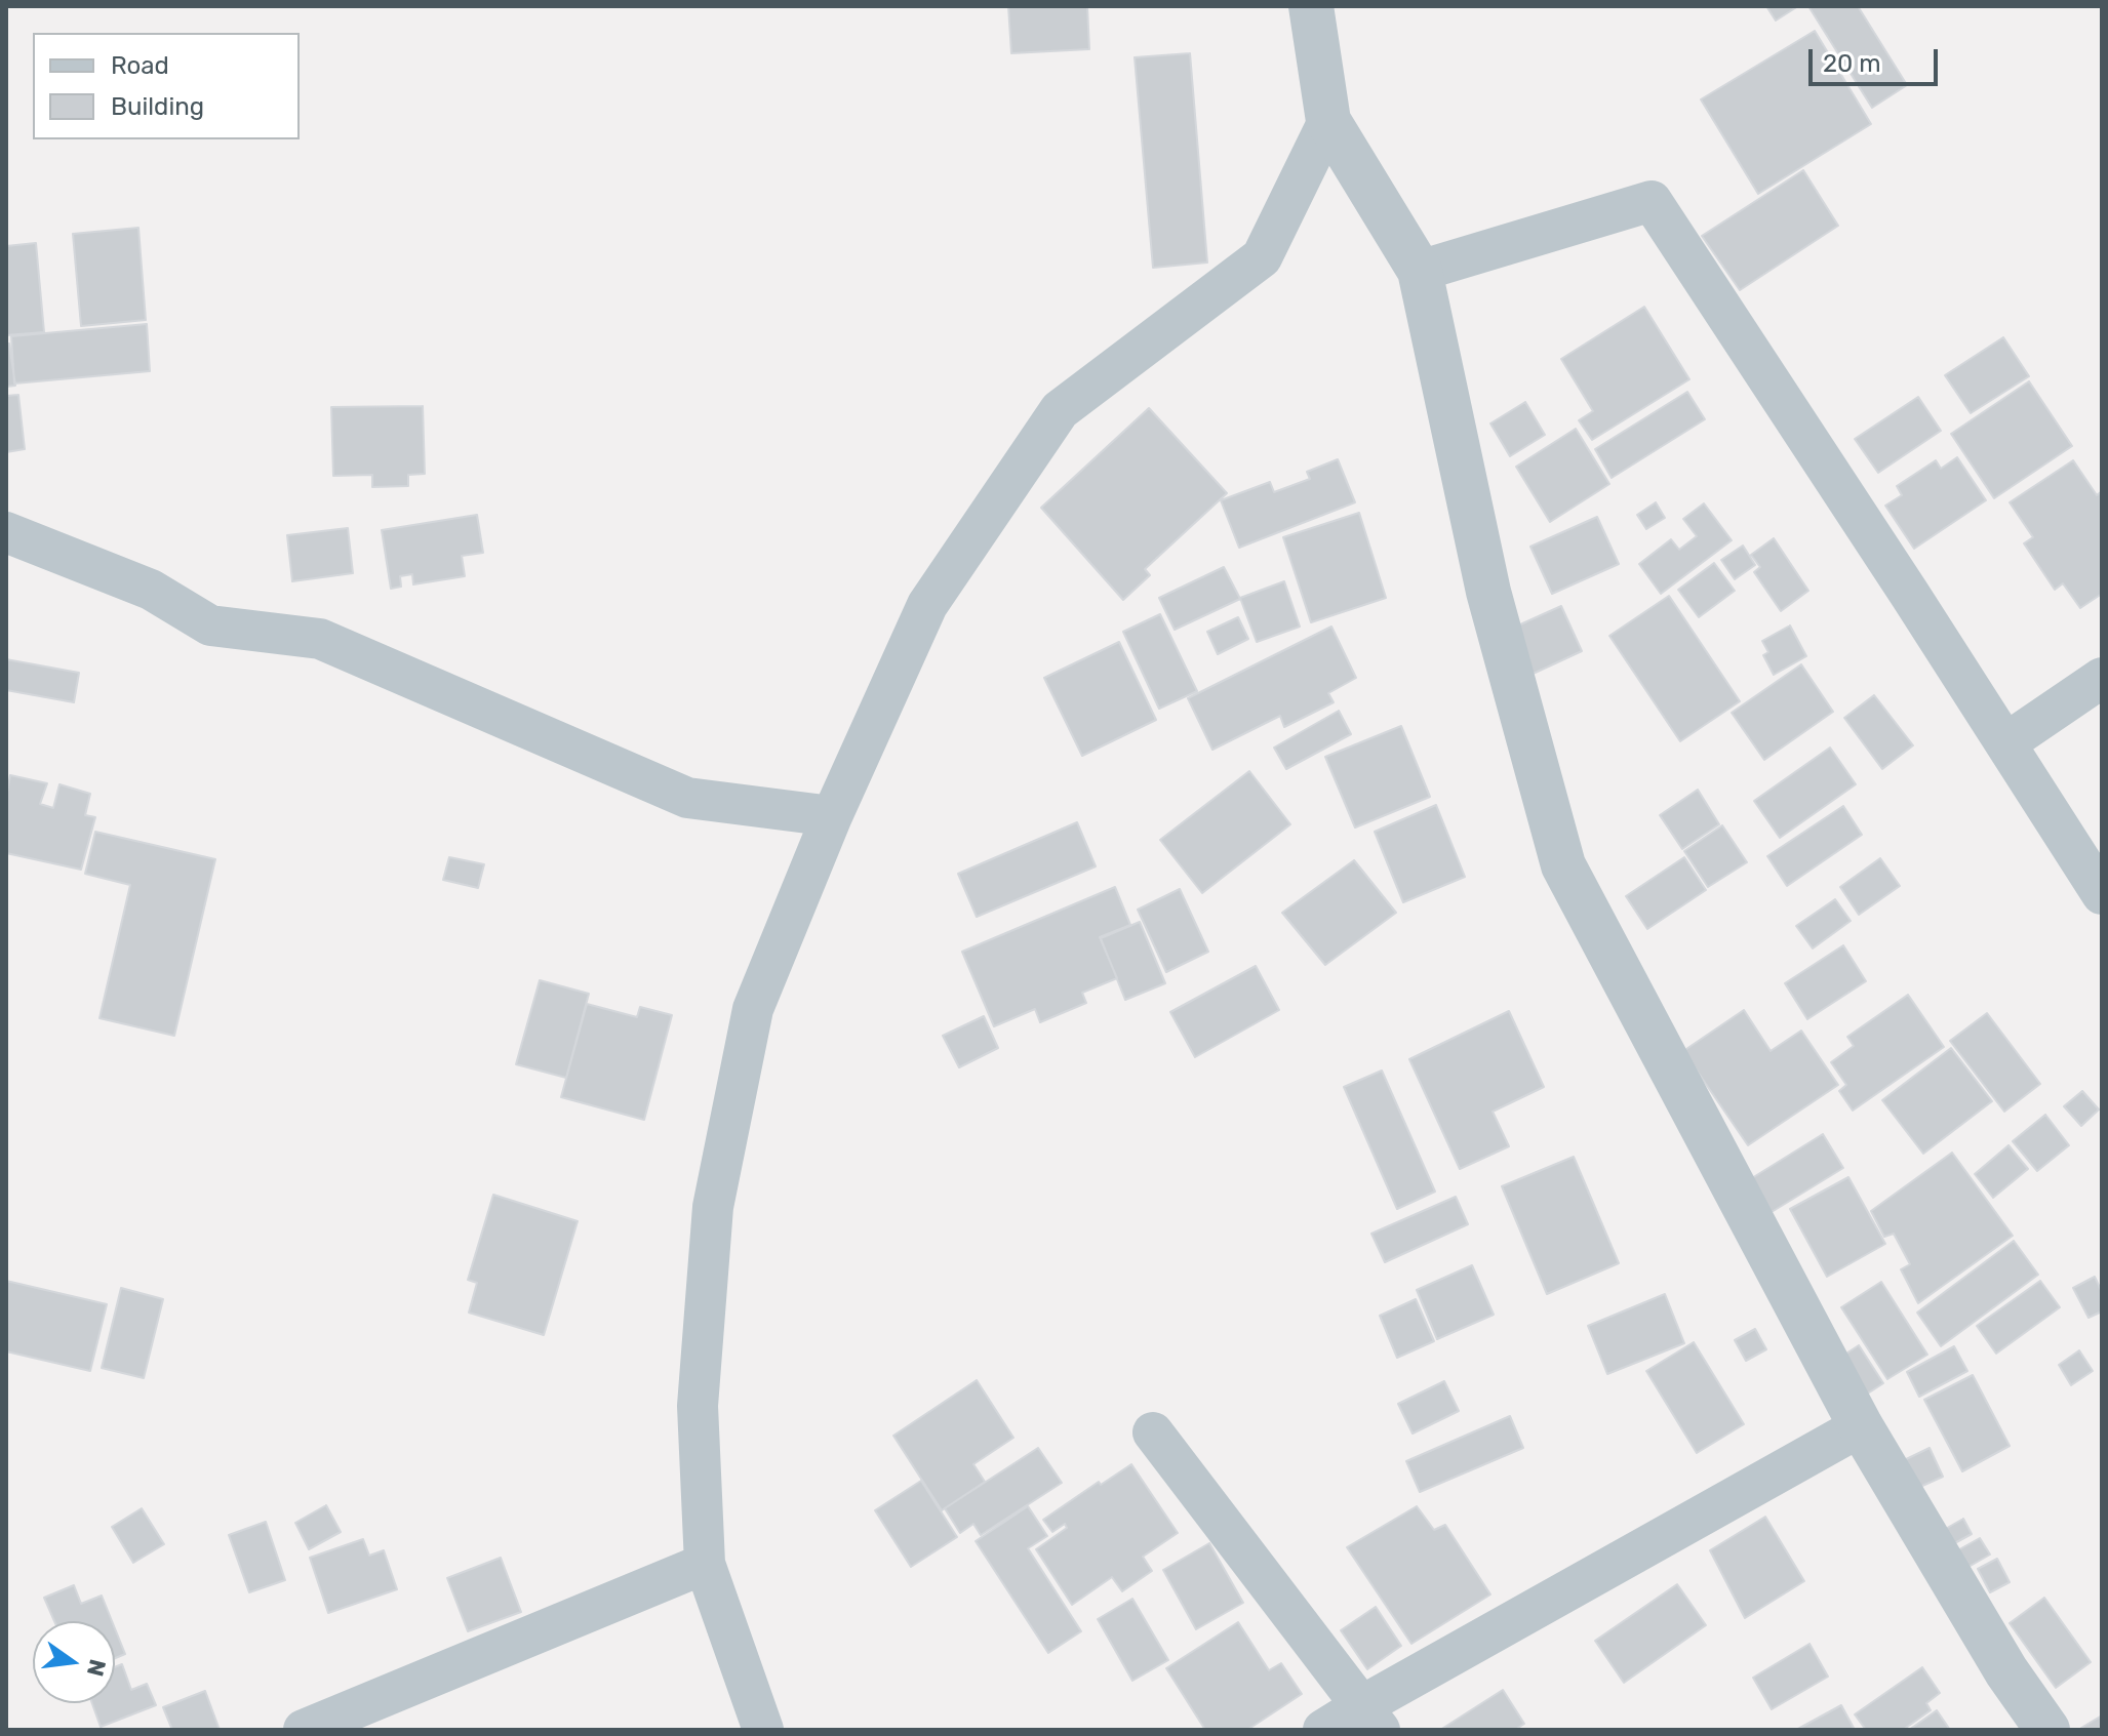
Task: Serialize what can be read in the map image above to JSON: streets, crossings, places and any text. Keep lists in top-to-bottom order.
{
  "legend": ["Road", "Building"],
  "scale_bar": "20 m",
  "north": "right"
}
